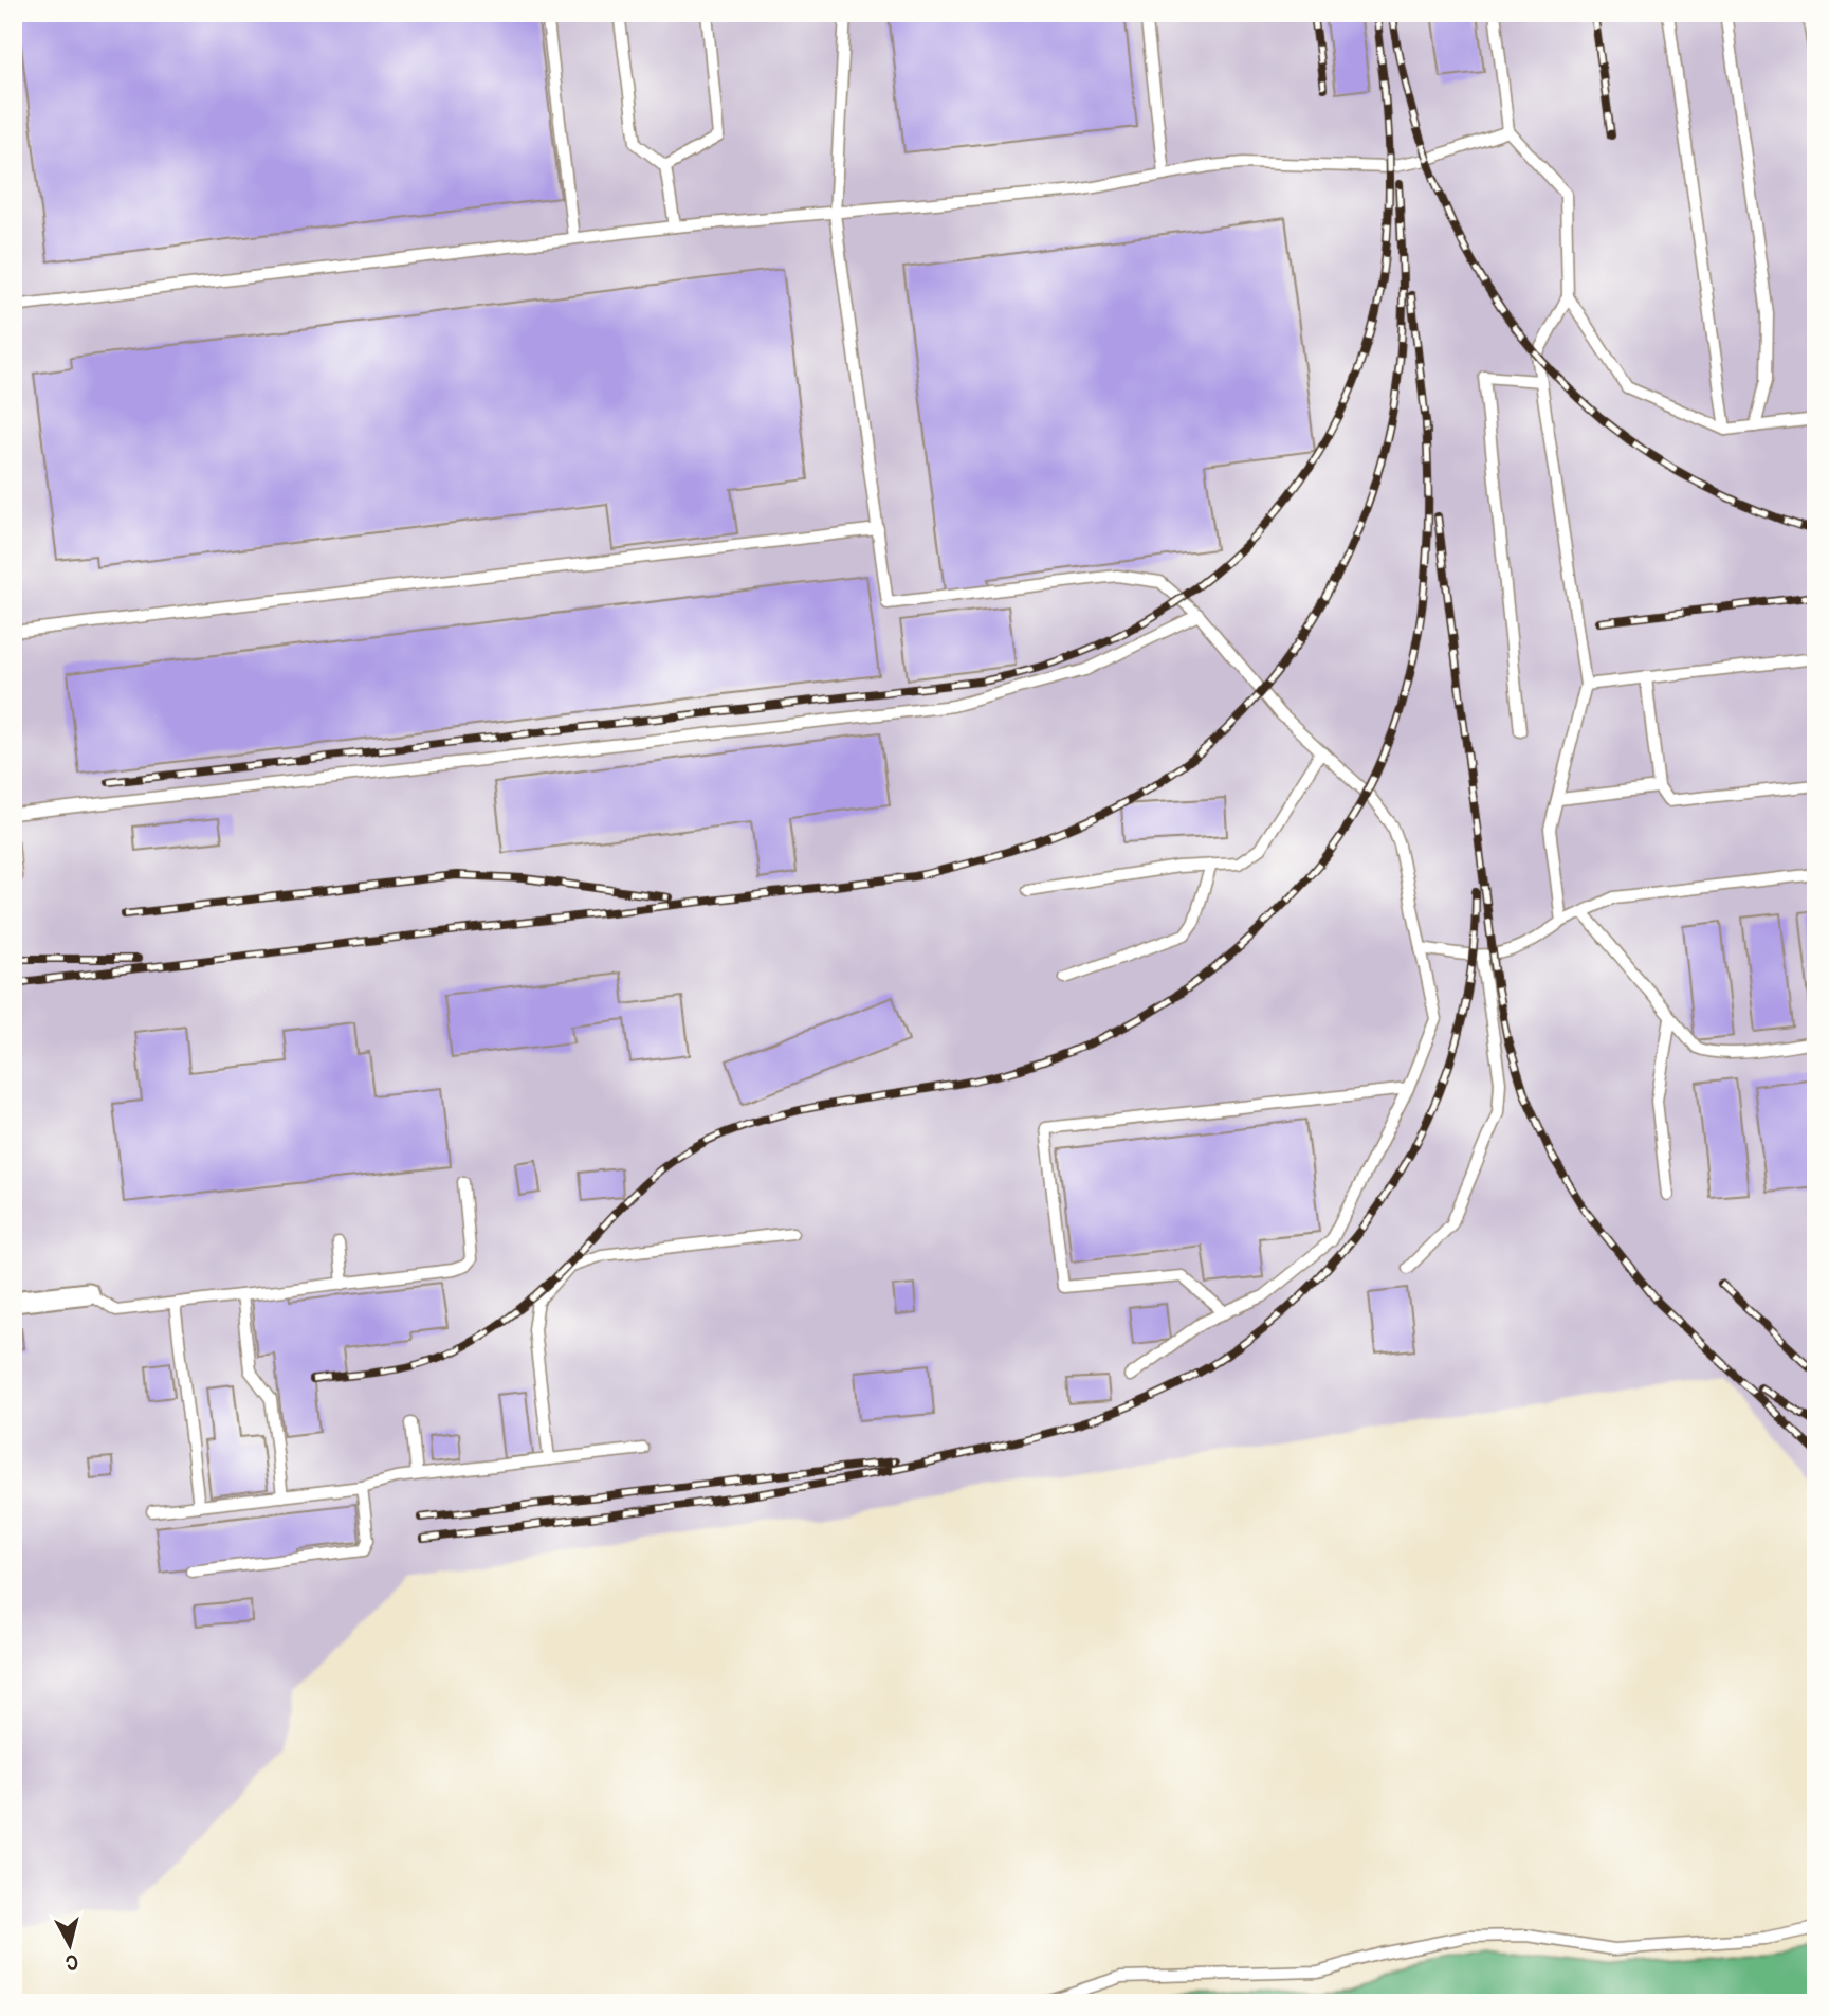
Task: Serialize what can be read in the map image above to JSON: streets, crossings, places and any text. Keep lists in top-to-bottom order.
{
  "north": "bottom"
}
